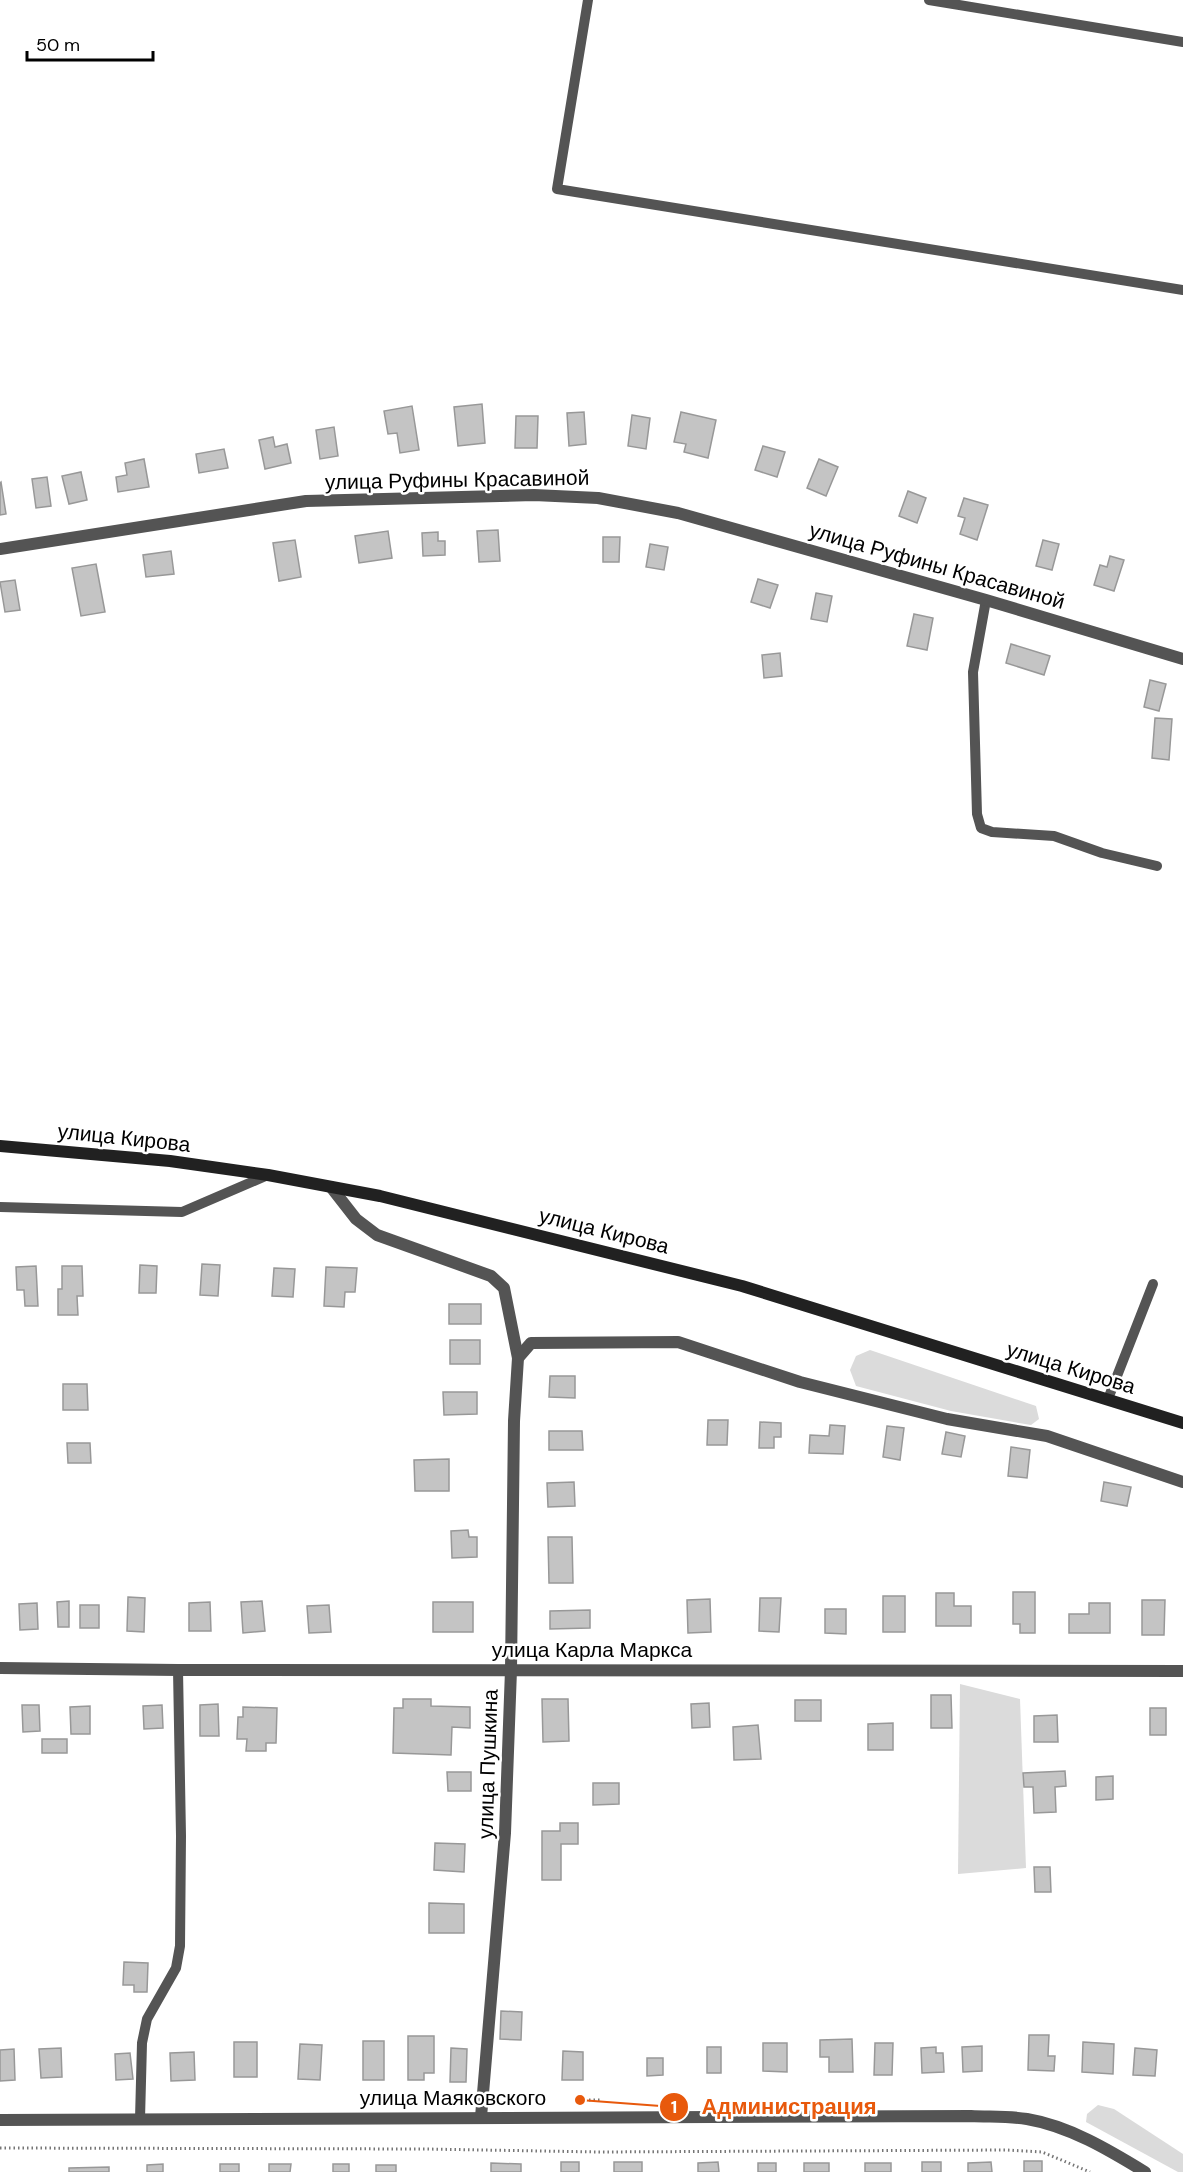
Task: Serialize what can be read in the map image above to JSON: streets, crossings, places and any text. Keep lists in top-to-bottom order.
{
  "streets": {
    "main road": ["улица Кирова"],
    "street": [
      "улица Руфины Красавиной",
      "улица Карла Маркса",
      "улица Пушкина",
      "улица Маяковского"
    ]
  },
  "crossings": [
    ["улица Кирова", "улица Пушкина"],
    ["улица Карла Маркса", "улица Пушкина"],
    ["улица Пушкина", "улица Маяковского"]
  ],
  "places": ["Администрация"],
  "scale_bar": "50 m"
}
